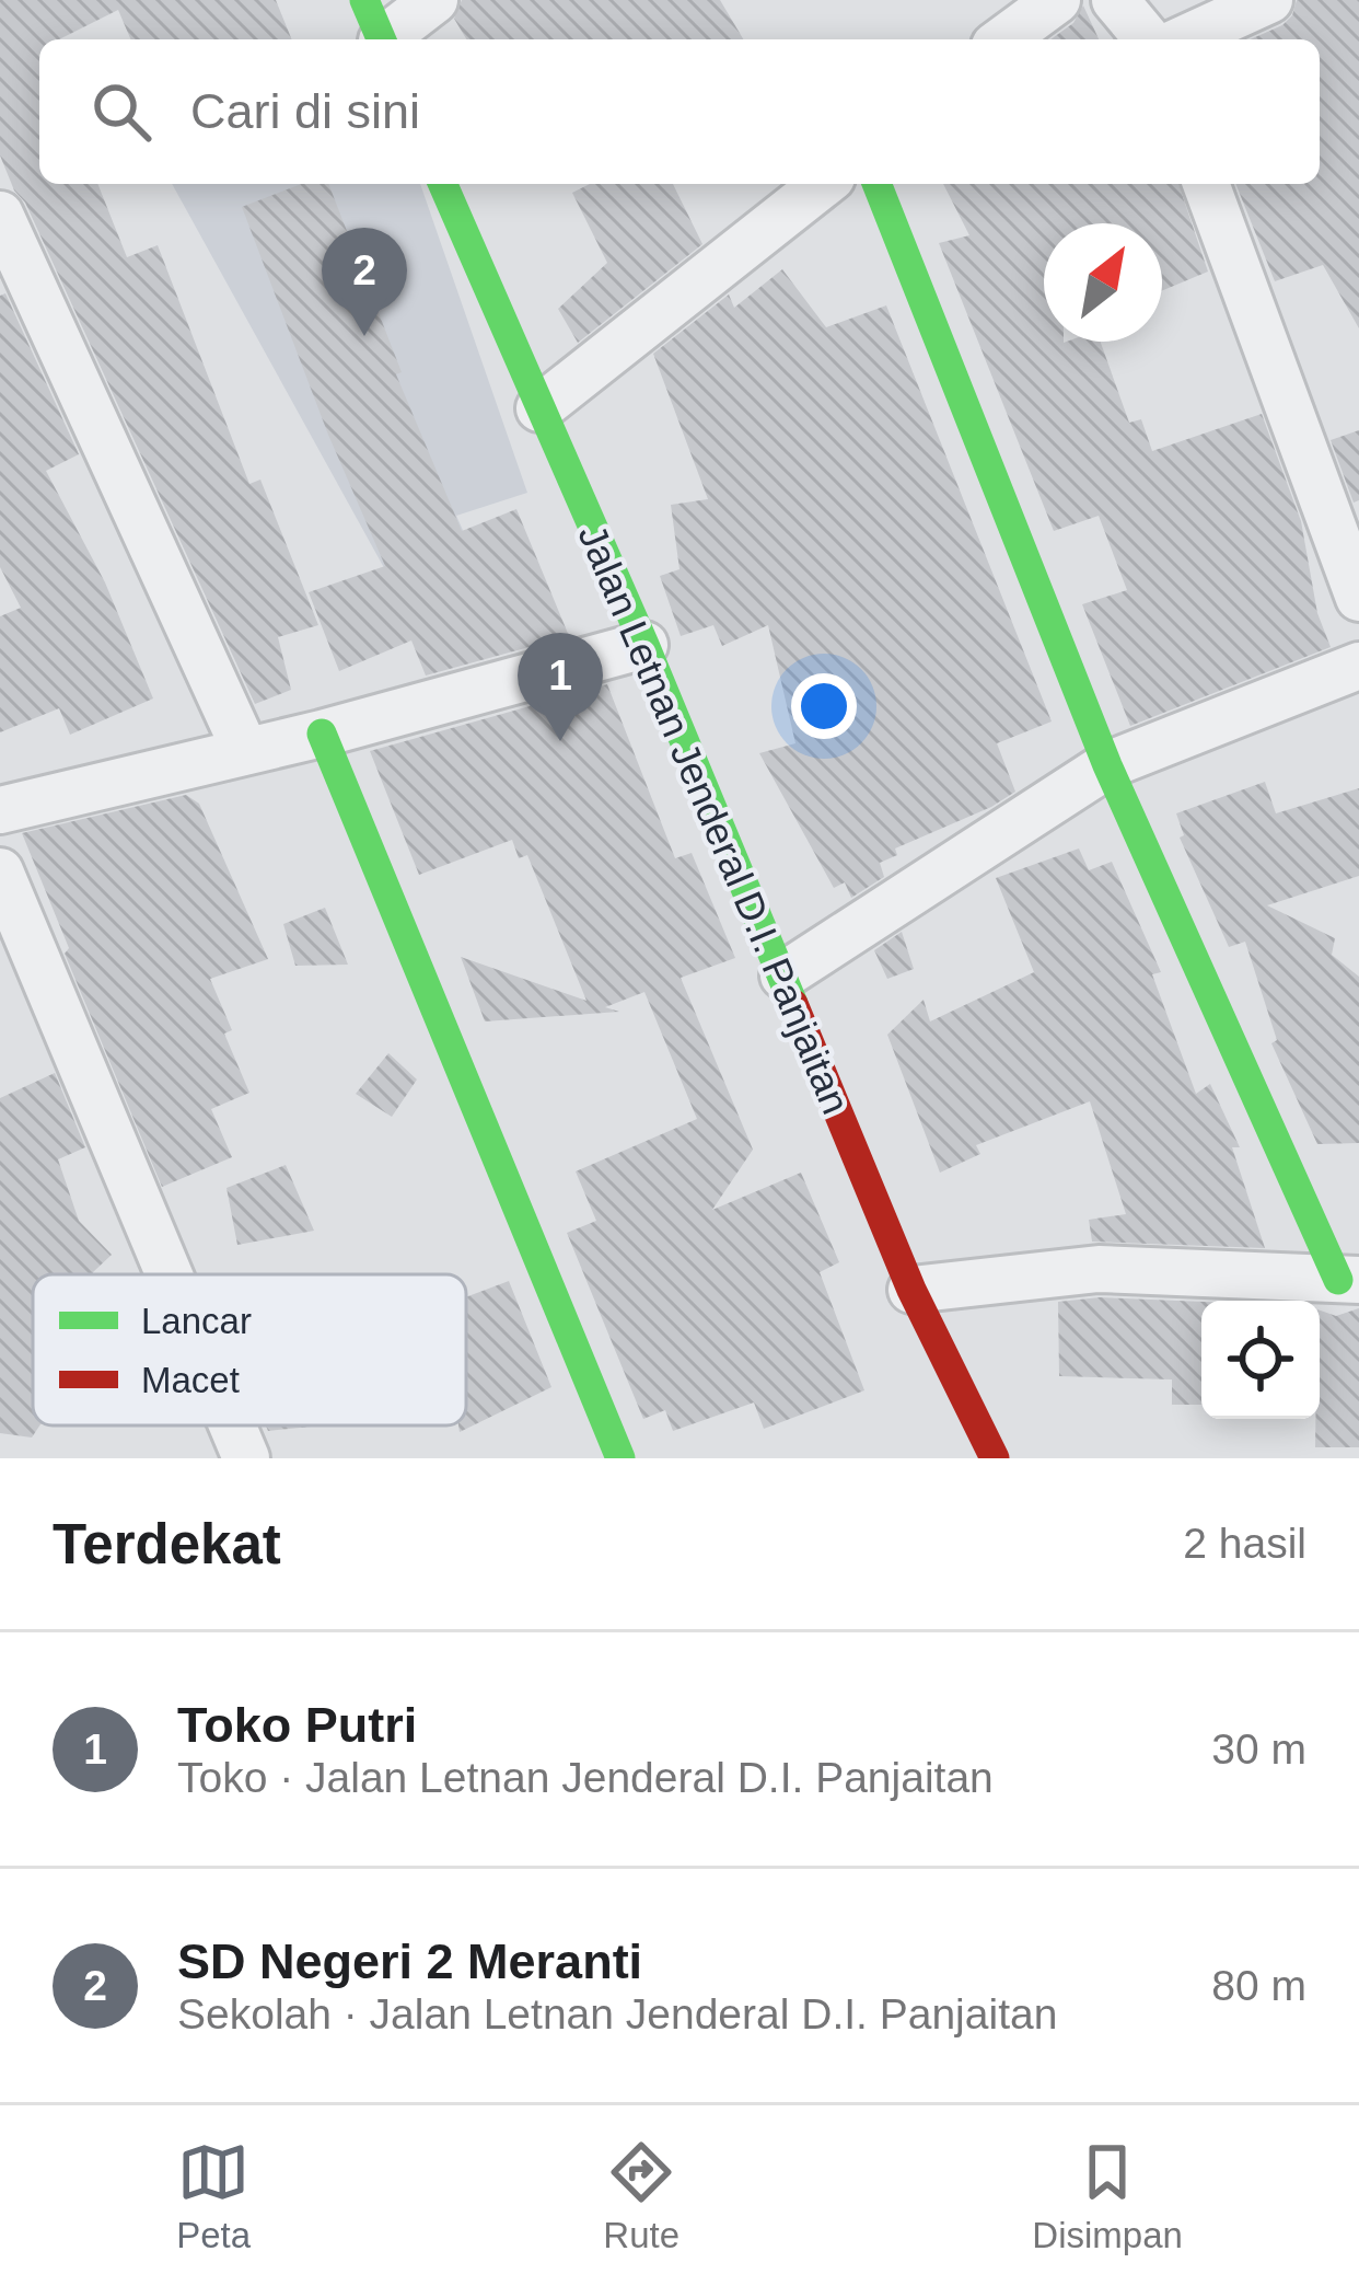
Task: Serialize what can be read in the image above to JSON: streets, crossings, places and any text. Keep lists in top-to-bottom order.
{
  "streets": {
    "street": ["Jalan Letnan Jenderal D.I. Panjaitan"]
  },
  "legend": ["Lancar", "Macet"],
  "north": "top right",
  "page": {
    "search": "Cari di sini",
    "pins": ["2", "1"],
    "heading": ["Terdekat", "2 hasil"],
    "list": [
      {
        "mark": "1",
        "name": "Toko Putri",
        "note": "Toko · Jalan Letnan Jenderal D.I. Panjaitan",
        "value": "30 m"
      },
      {
        "mark": "2",
        "name": "SD Negeri 2 Meranti",
        "note": "Sekolah · Jalan Letnan Jenderal D.I. Panjaitan",
        "value": "80 m"
      }
    ],
    "nav": ["Peta", "Rute", "Disimpan"]
  }
}
